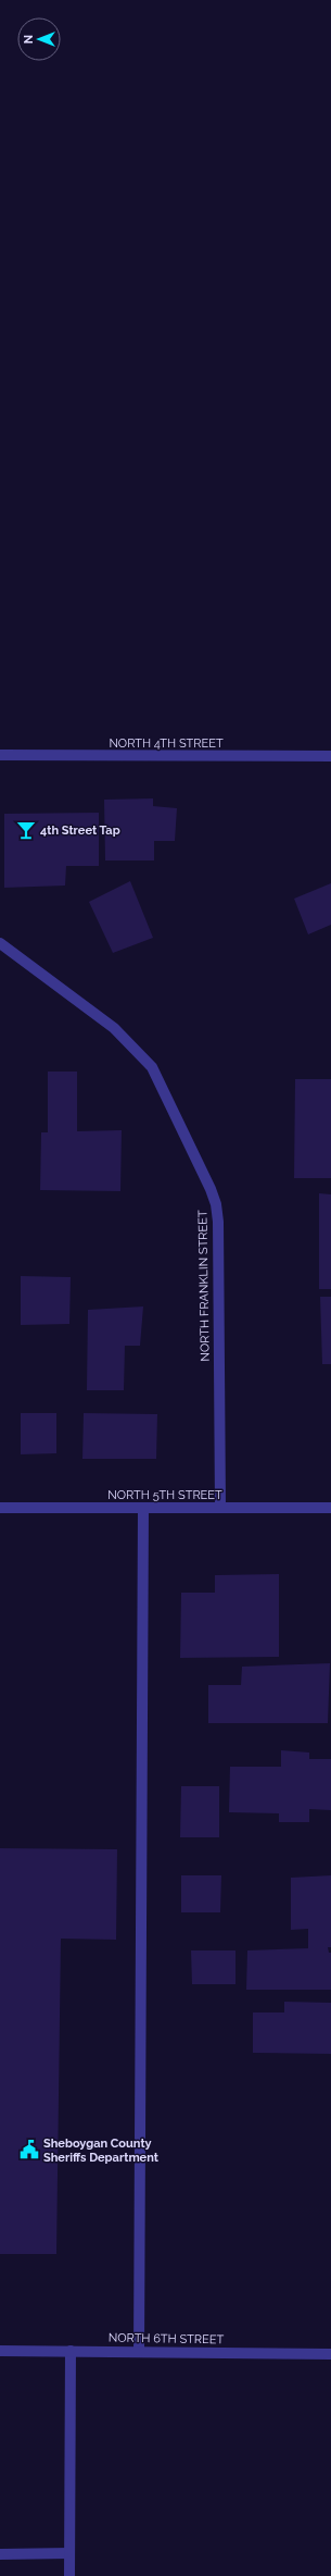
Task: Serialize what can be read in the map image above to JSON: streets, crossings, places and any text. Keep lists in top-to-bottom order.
{
  "streets": {
    "street": [
      "NORTH 4TH STREET",
      "NORTH FRANKLIN STREET",
      "NORTH 5TH STREET",
      "NORTH 6TH STREET"
    ]
  },
  "crossings": [
    ["NORTH FRANKLIN STREET", "NORTH 5TH STREET"]
  ],
  "places": {
    "bar": ["4th Street Tap"],
    "public building": ["Sheboygan County Sheriffs Department"]
  },
  "north": "left"
}
